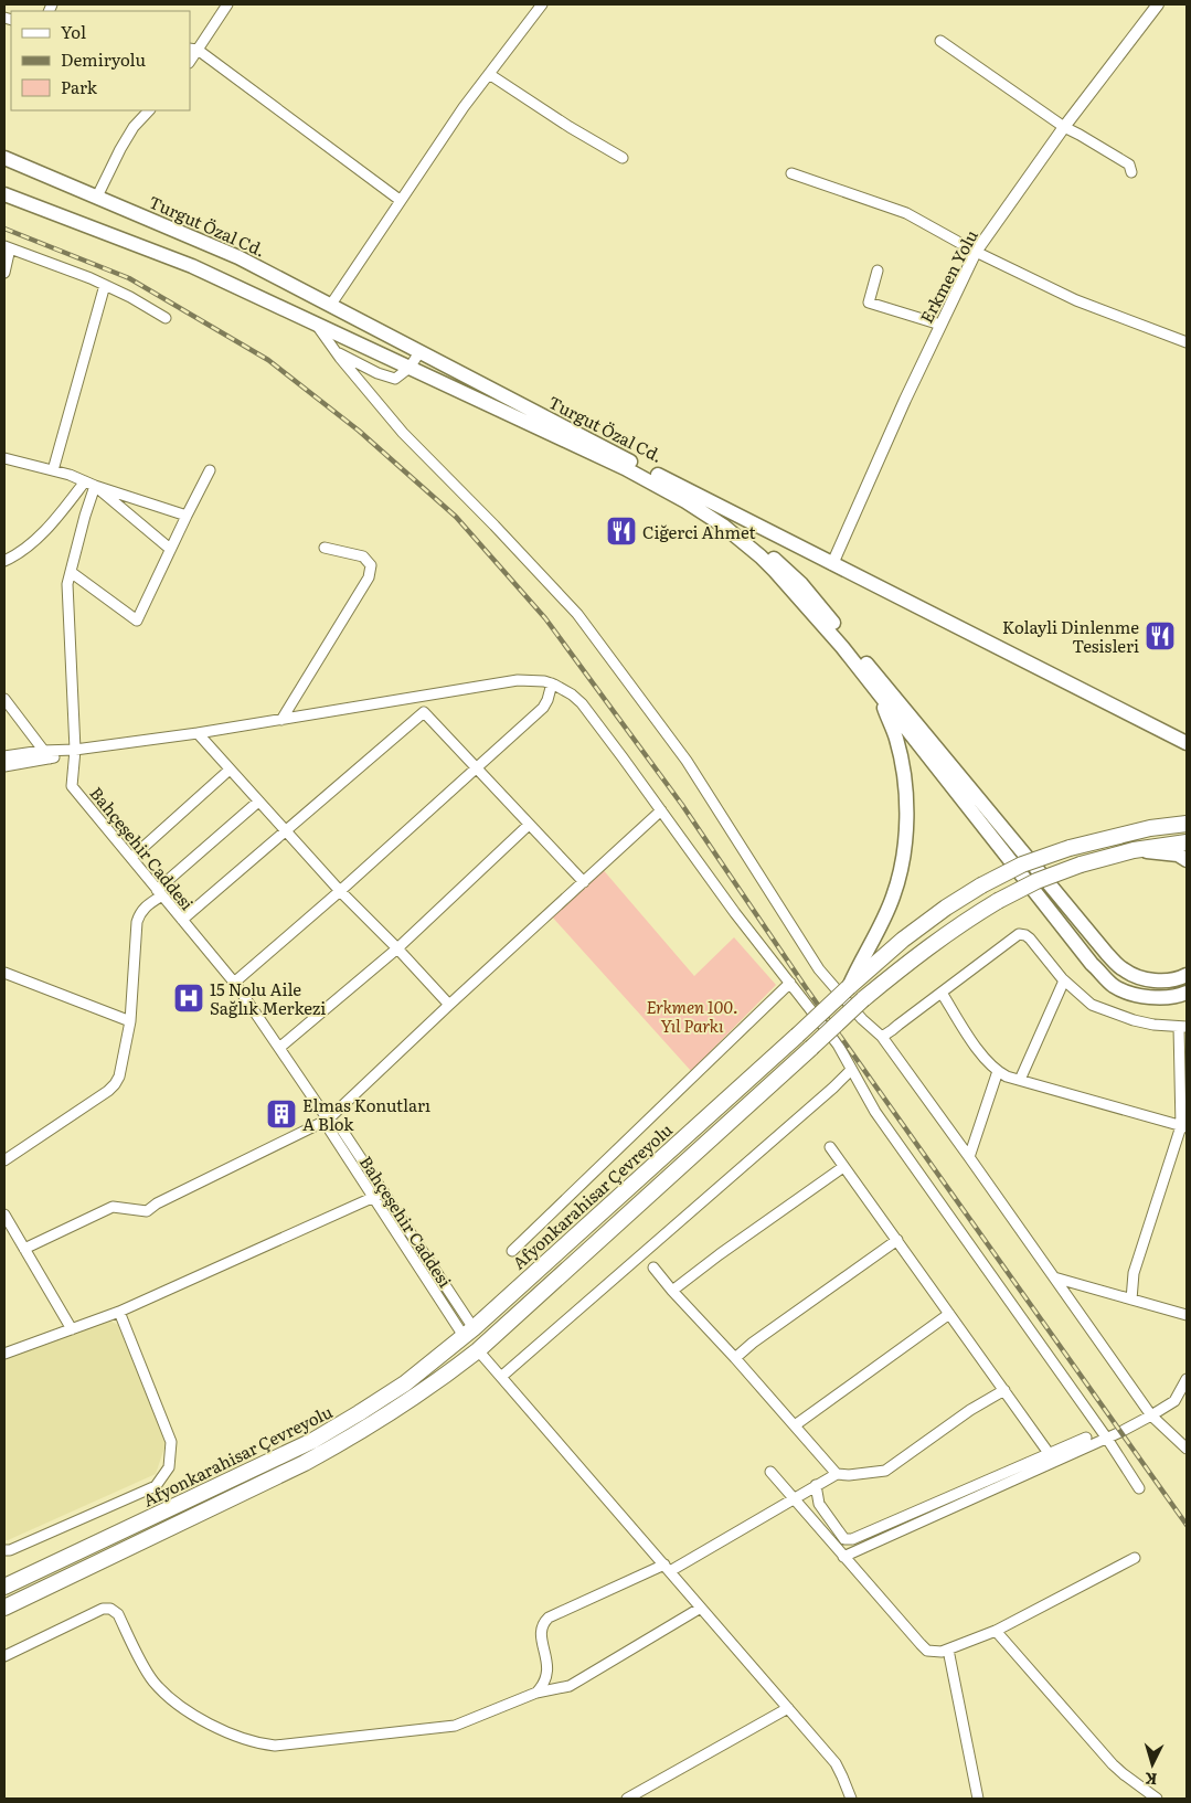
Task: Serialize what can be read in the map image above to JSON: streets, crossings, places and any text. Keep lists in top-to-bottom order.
{
  "streets": {
    "highway": ["Afyonkarahisar Çevreyolu"],
    "main road": ["Turgut Özal Cd."],
    "street": ["Erkmen Yolu", "Bahçeşehir Caddesi"]
  },
  "crossings": [
    ["Turgut Özal Cd.", "Erkmen Yolu"],
    ["Bahçeşehir Caddesi", "Afyonkarahisar Çevreyolu"]
  ],
  "parks": ["Erkmen 100. Yıl Parkı"],
  "places": {
    "restaurant": ["Ciğerci Ahmet", "Kolayli Dinlenme Tesisleri"],
    "hospital": ["15 Nolu Aile Sağlık Merkezi"],
    "building": ["Elmas Konutları A Blok"]
  },
  "legend": ["Yol", "Demiryolu", "Park"],
  "north": "bottom"
}
